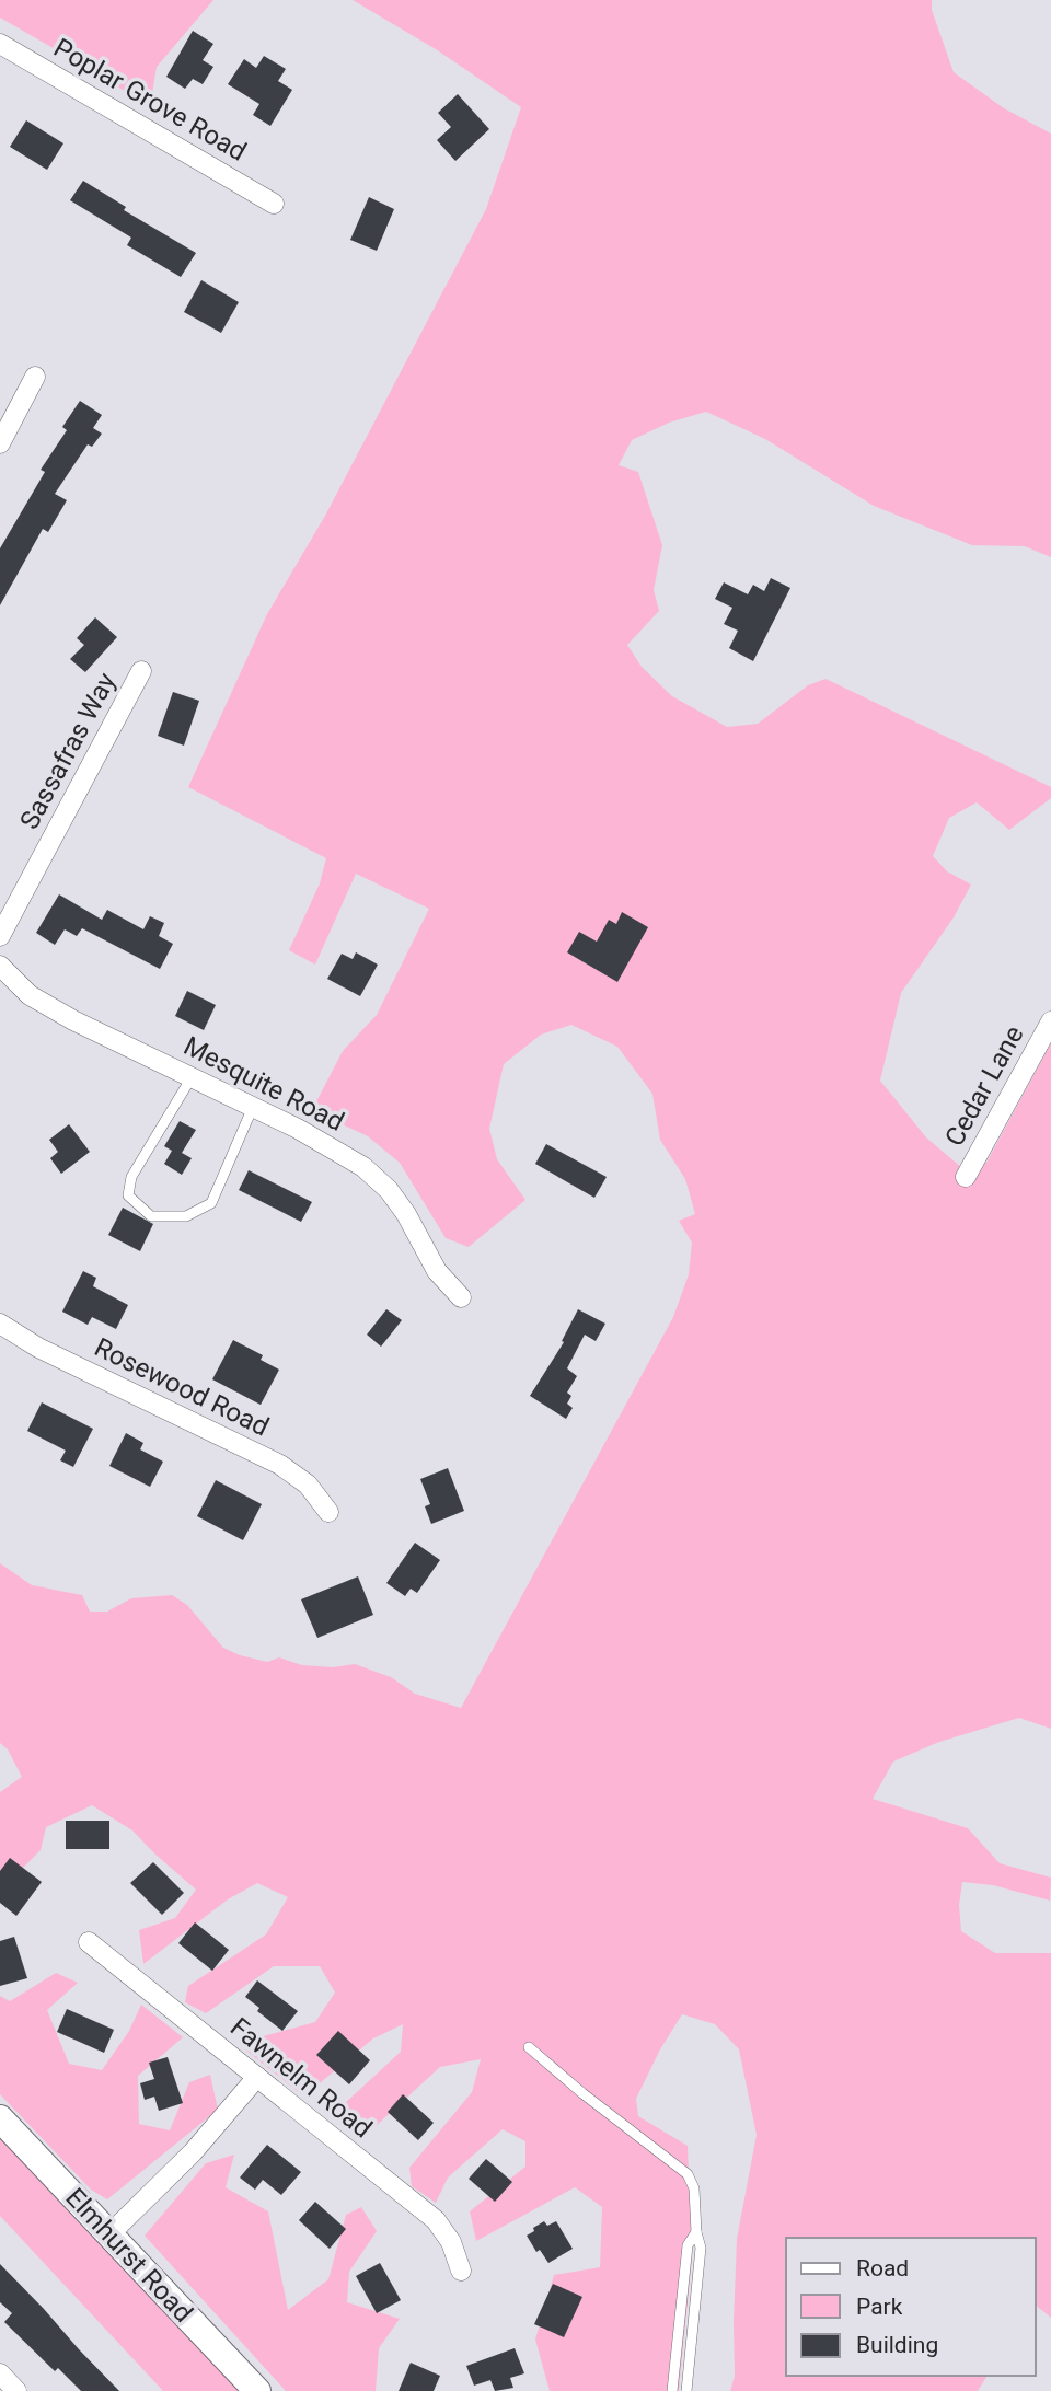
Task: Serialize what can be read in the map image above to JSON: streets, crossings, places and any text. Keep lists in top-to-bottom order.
{
  "streets": {
    "street": [
      "Poplar Grove Road",
      "Sassafras Way",
      "Mesquite Road",
      "Cedar Lane",
      "Rosewood Road",
      "Fawnelm Road",
      "Elmhurst Road"
    ]
  },
  "legend": ["Road", "Park", "Building"]
}
